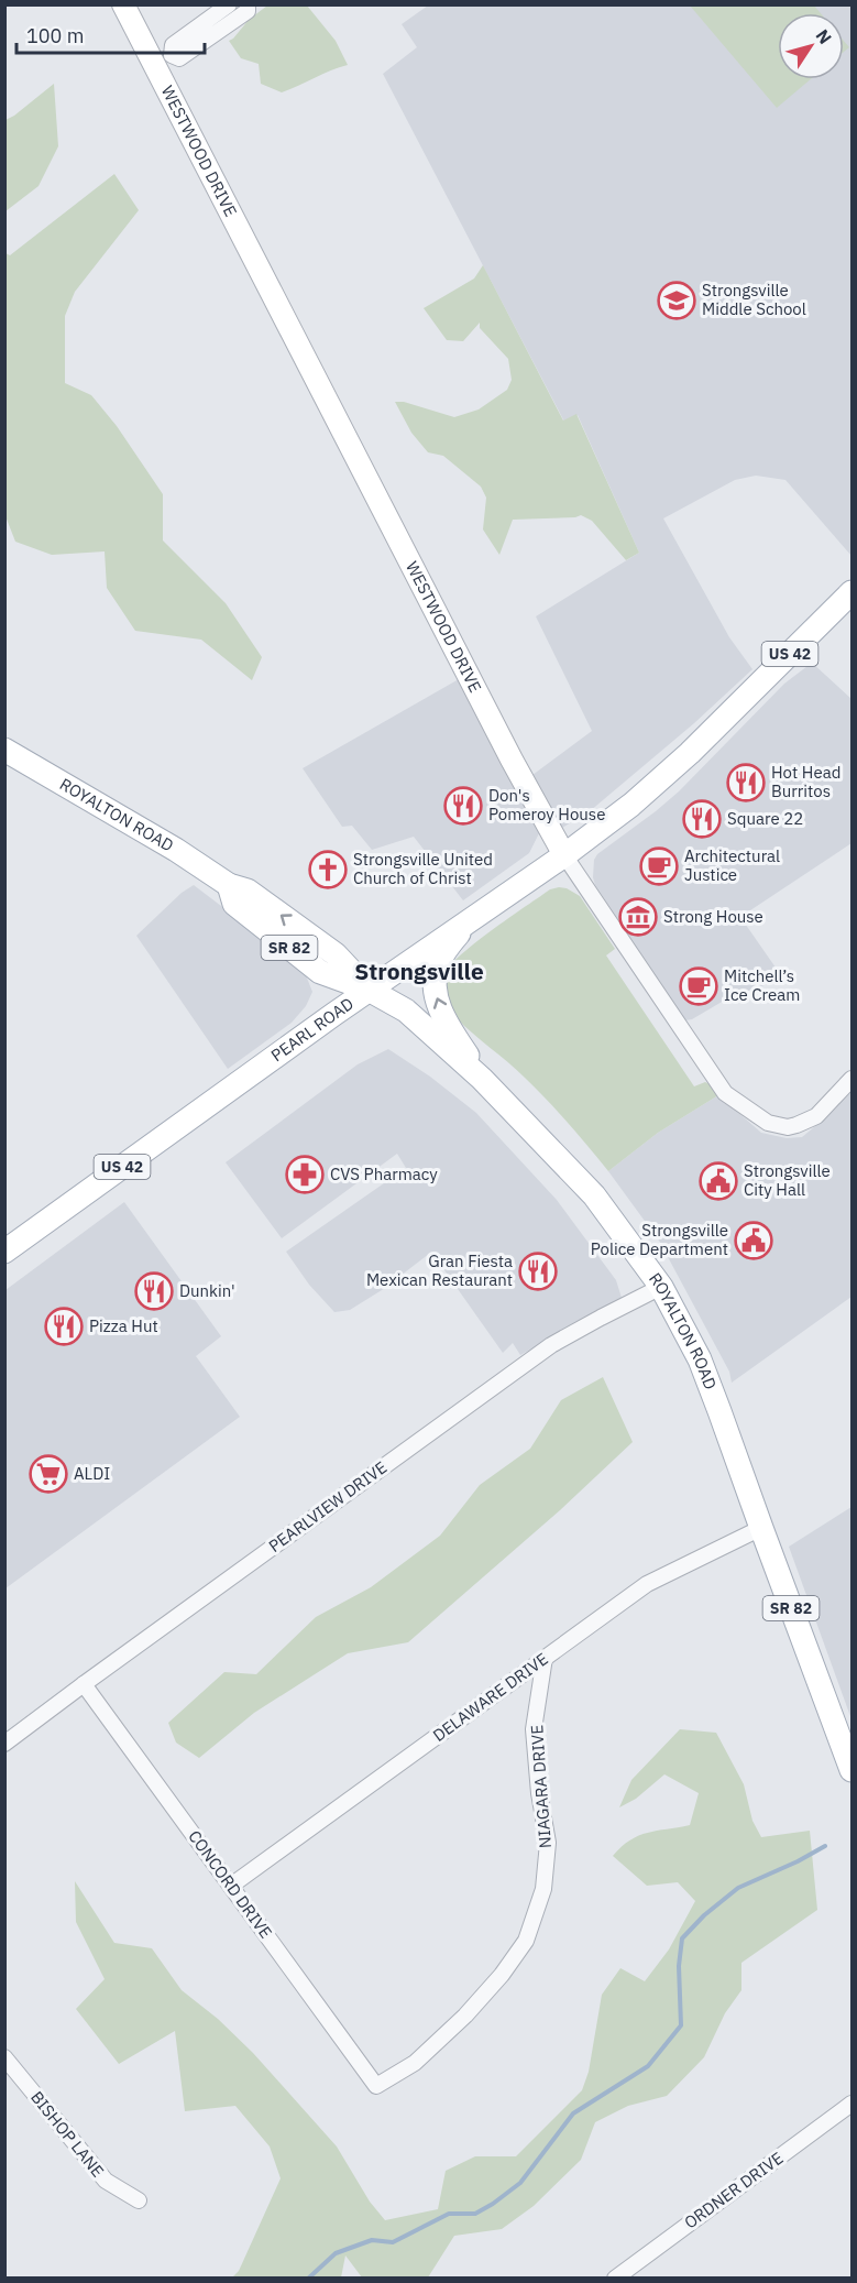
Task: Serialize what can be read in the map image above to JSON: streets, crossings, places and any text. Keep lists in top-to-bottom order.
{
  "streets": {
    "main road": [
      "US 42",
      "ROYALTON ROAD",
      "SR 82",
      "PEARL ROAD"
    ],
    "street": [
      "WESTWOOD DRIVE",
      "PEARLVIEW DRIVE",
      "DELAWARE DRIVE",
      "NIAGARA DRIVE",
      "CONCORD DRIVE",
      "BISHOP LANE",
      "ORDNER DRIVE"
    ]
  },
  "crossings": [
    ["WESTWOOD DRIVE", "PEARL ROAD"],
    ["ROYALTON ROAD", "PEARL ROAD"],
    ["ROYALTON ROAD", "PEARLVIEW DRIVE"],
    ["ROYALTON ROAD", "DELAWARE DRIVE"],
    ["PEARLVIEW DRIVE", "CONCORD DRIVE"],
    ["DELAWARE DRIVE", "NIAGARA DRIVE"],
    ["DELAWARE DRIVE", "CONCORD DRIVE"],
    ["NIAGARA DRIVE", "CONCORD DRIVE"]
  ],
  "districts": ["Strongsville"],
  "places": {
    "school or university": ["Strongsville Middle School"],
    "restaurant": [
      "Hot Head Burritos",
      "Don's Pomeroy House",
      "Square 22",
      "Gran Fiesta Mexican Restaurant",
      "Dunkin'",
      "Pizza Hut"
    ],
    "cafe": ["Architectural Justice", "Mitchell’s Ice Cream"],
    "church": ["Strongsville United Church of Christ"],
    "museum": ["Strong House"],
    "pharmacy": ["CVS Pharmacy"],
    "public building": ["Strongsville City Hall", "Strongsville Police Department"],
    "supermarket": ["ALDI"]
  },
  "scale_bar": "100 m",
  "north": "top right"
}
